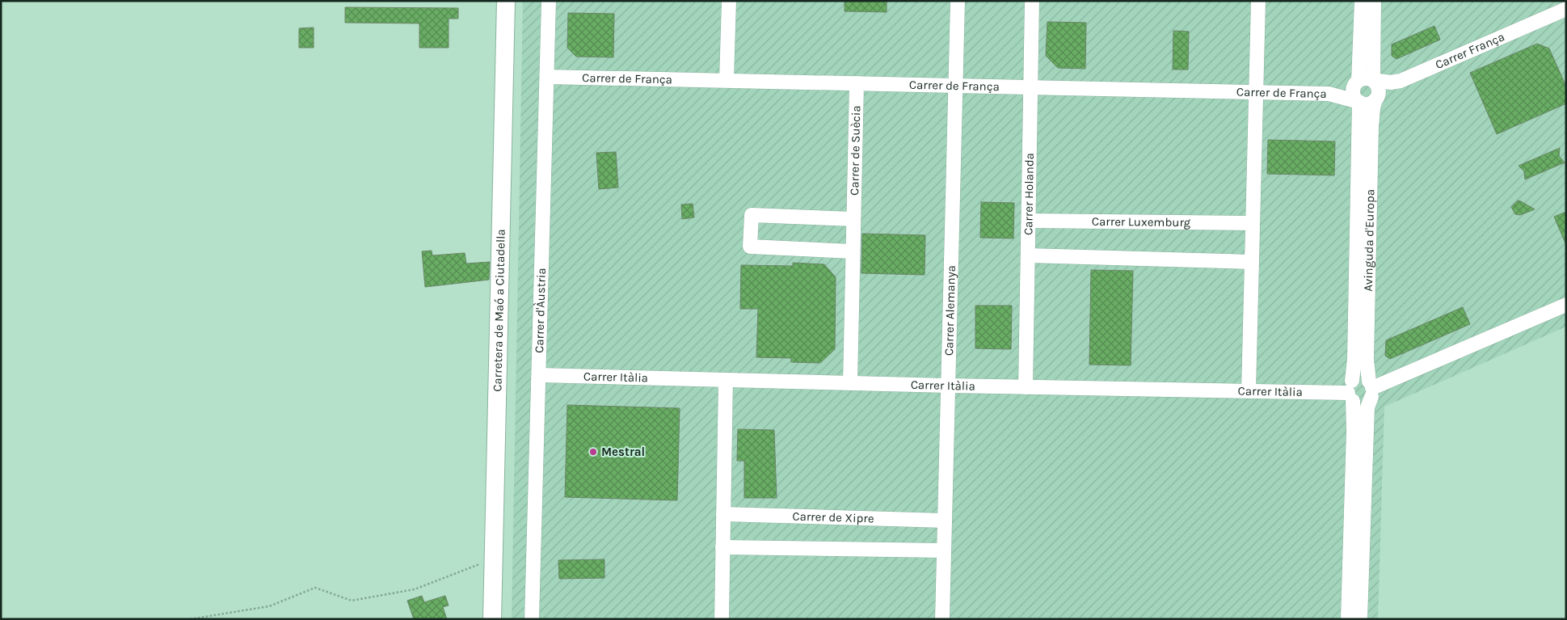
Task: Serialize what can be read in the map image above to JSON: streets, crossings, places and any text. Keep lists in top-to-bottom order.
{
  "streets": {
    "main road": ["Carretera de Maó a Ciutadella"],
    "street": [
      "Carrer França",
      "Carrer de França",
      "Carrer de Suècia",
      "Carrer Holanda",
      "Carrer Luxemburg",
      "Avinguda d'Europa",
      "Carrer Alemanya",
      "Carrer d'Àustria",
      "Carrer Itàlia",
      "Carrer de Xipre"
    ]
  },
  "crossings": [
    ["Carrer França", "Carrer de França"],
    ["Carrer França", "Avinguda d'Europa"],
    ["Carrer de França", "Carrer de Suècia"],
    ["Carrer de França", "Carrer Holanda"],
    ["Carrer de França", "Avinguda d'Europa"],
    ["Carrer de França", "Carrer Alemanya"],
    ["Carrer de França", "Carrer d'Àustria"],
    ["Carrer de Suècia", "Carrer Itàlia"],
    ["Carrer Holanda", "Carrer Luxemburg"],
    ["Carrer Holanda", "Carrer Itàlia"],
    ["Avinguda d'Europa", "Carrer Itàlia"],
    ["Carrer Alemanya", "Carrer Itàlia"],
    ["Carrer Alemanya", "Carrer de Xipre"],
    ["Carrer d'Àustria", "Carrer Itàlia"]
  ],
  "places": ["Mestral"]
}
